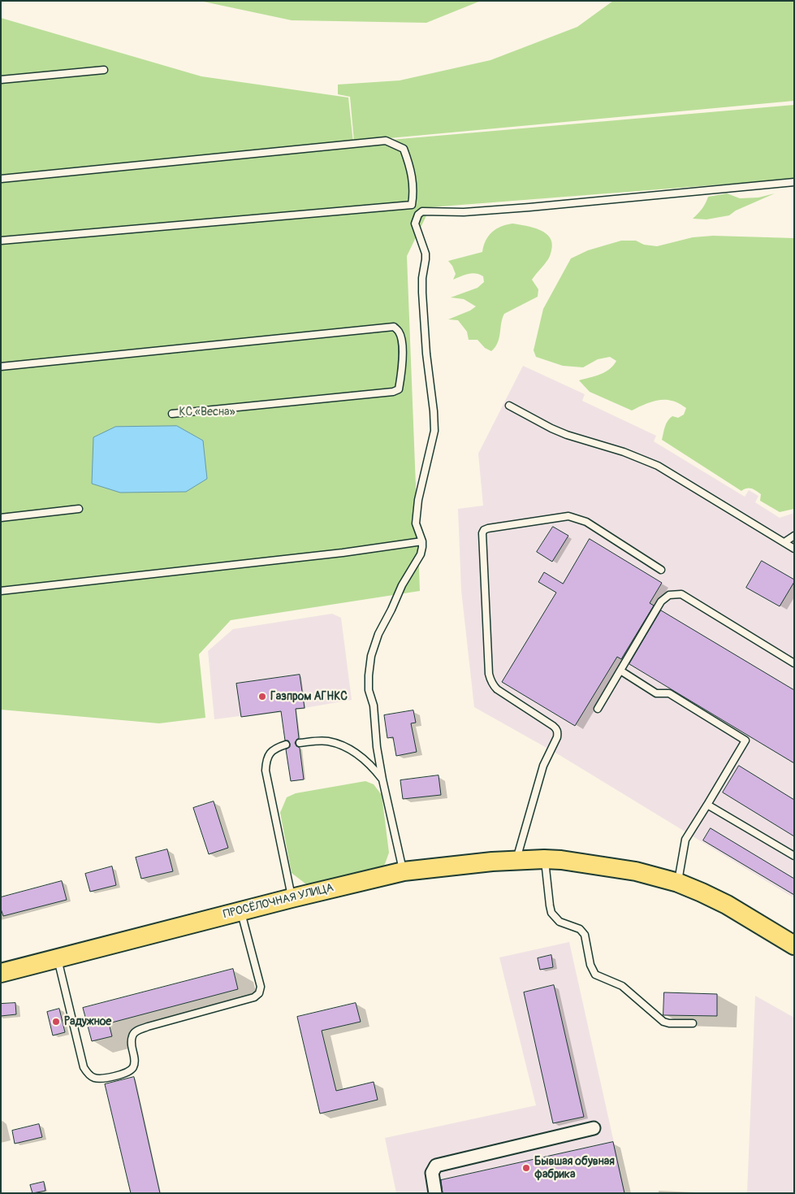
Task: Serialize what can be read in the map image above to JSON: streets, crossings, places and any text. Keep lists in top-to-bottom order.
{
  "streets": {
    "main road": ["ПРОСЁЛОЧНАЯ УЛИЦА"]
  },
  "parks": ["КС «Весна»"],
  "places": ["Газпром АГНКС", "Радужное", "Бывшая обувная фабрика"]
}
